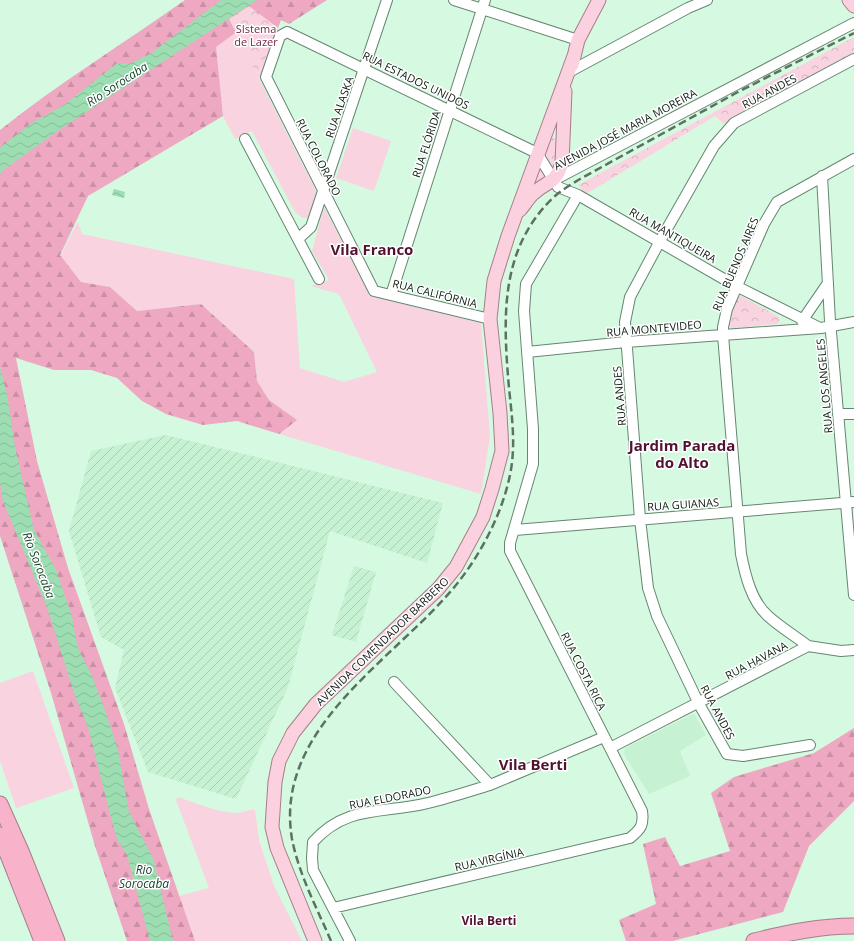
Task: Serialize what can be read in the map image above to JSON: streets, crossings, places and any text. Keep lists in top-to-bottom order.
{
  "streets": {
    "main road": ["AVENIDA COMENDADOR BARBERO"],
    "street": [
      "RUA ESTADOS UNIDOS",
      "RUA ANDES",
      "RUA ALASKA",
      "AVENIDA JOSÉ MARIA MOREIRA",
      "RUA FLÓRIDA",
      "RUA COLORADO",
      "RUA MANTIQUEIRA",
      "RUA BUENOS AIRES",
      "RUA CALIFÓRNIA",
      "RUA MONTEVIDEO",
      "RUA LOS ANGELES",
      "RUA GUIANAS",
      "RUA HAVANA",
      "RUA COSTA RICA",
      "RUA ELDORADO",
      "RUA VIRGÍNIA"
    ]
  },
  "crossings": [
    ["RUA ESTADOS UNIDOS", "RUA ALASKA"],
    ["RUA ESTADOS UNIDOS", "RUA FLÓRIDA"],
    ["RUA ESTADOS UNIDOS", "RUA COLORADO"],
    ["RUA ESTADOS UNIDOS", "AVENIDA COMENDADOR BARBERO"],
    ["RUA ANDES", "RUA MANTIQUEIRA"],
    ["RUA ANDES", "RUA MONTEVIDEO"],
    ["RUA ANDES", "RUA GUIANAS"],
    ["RUA ANDES", "RUA HAVANA"],
    ["RUA ALASKA", "RUA COLORADO"],
    ["AVENIDA JOSÉ MARIA MOREIRA", "RUA MANTIQUEIRA"],
    ["AVENIDA JOSÉ MARIA MOREIRA", "AVENIDA COMENDADOR BARBERO"],
    ["RUA FLÓRIDA", "RUA CALIFÓRNIA"],
    ["RUA COLORADO", "RUA CALIFÓRNIA"],
    ["RUA MANTIQUEIRA", "RUA BUENOS AIRES"],
    ["RUA MANTIQUEIRA", "RUA MONTEVIDEO"],
    ["RUA MANTIQUEIRA", "RUA LOS ANGELES"],
    ["RUA BUENOS AIRES", "RUA MONTEVIDEO"],
    ["RUA BUENOS AIRES", "RUA LOS ANGELES"],
    ["RUA BUENOS AIRES", "RUA GUIANAS"],
    ["RUA BUENOS AIRES", "RUA HAVANA"],
    ["RUA CALIFÓRNIA", "AVENIDA COMENDADOR BARBERO"],
    ["RUA MONTEVIDEO", "RUA LOS ANGELES"],
    ["RUA LOS ANGELES", "RUA GUIANAS"],
    ["RUA GUIANAS", "RUA COSTA RICA"],
    ["RUA HAVANA", "RUA COSTA RICA"],
    ["RUA COSTA RICA", "RUA ELDORADO"],
    ["RUA COSTA RICA", "RUA VIRGÍNIA"],
    ["RUA ELDORADO", "RUA VIRGÍNIA"]
  ],
  "districts": [
    "Vila Franco",
    "Jardim Parada do Alto",
    "Vila Berti",
    "Vila Berti"
  ],
  "water": ["Rio Sorocaba"],
  "parks": ["SIstema de Lazer"]
}
